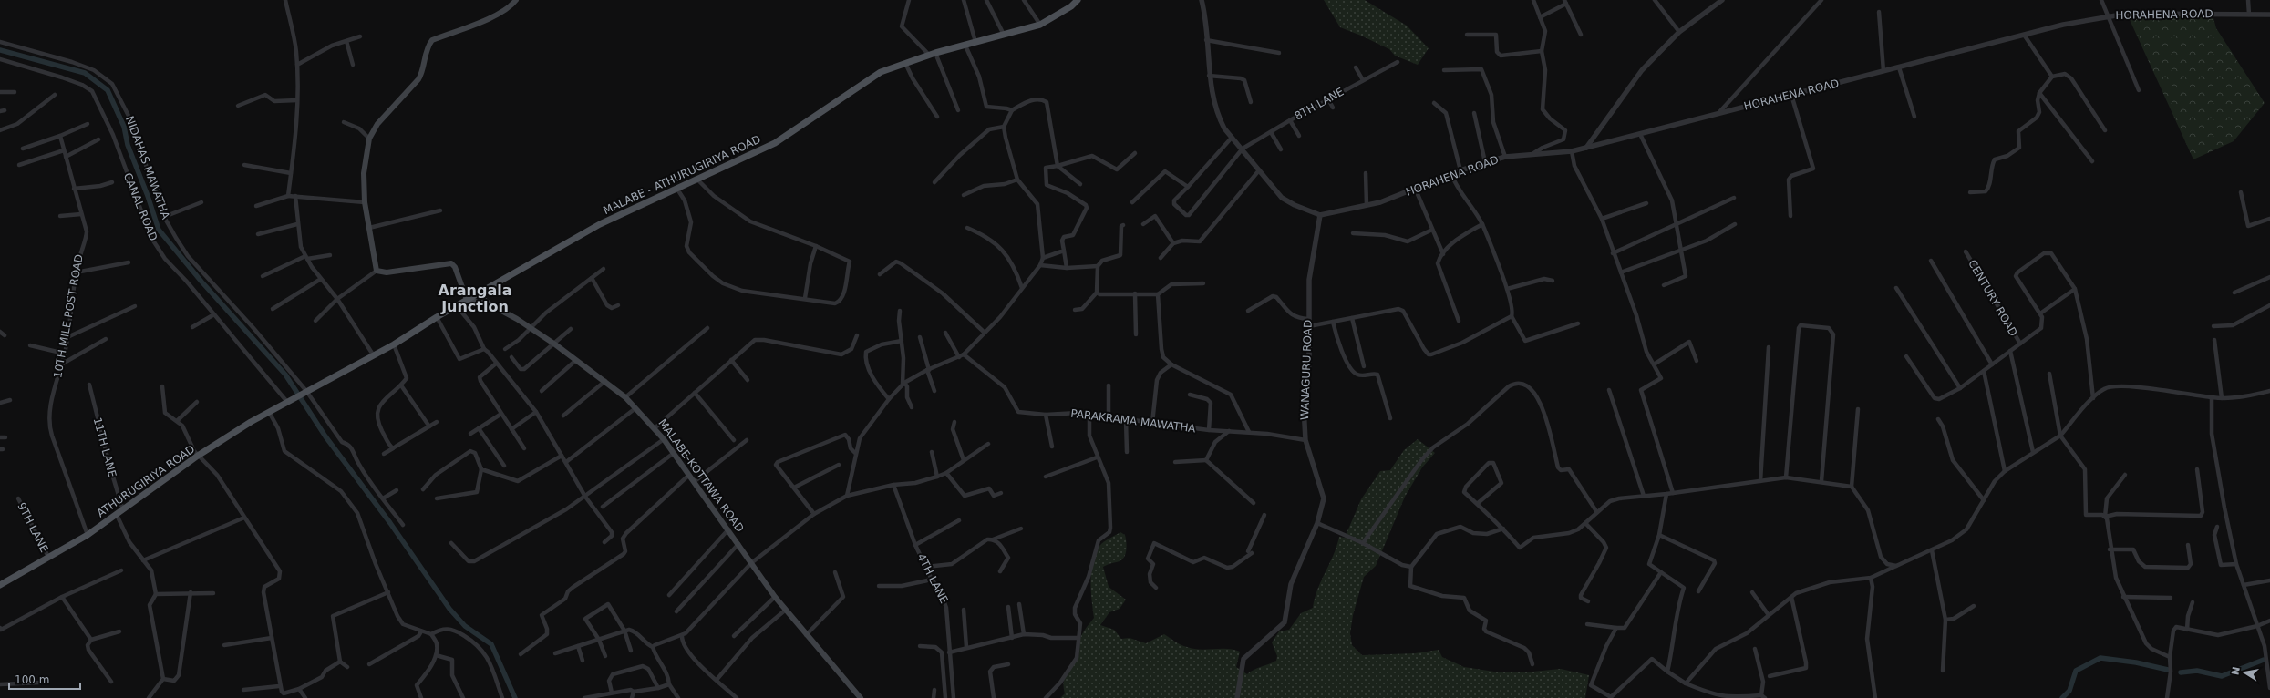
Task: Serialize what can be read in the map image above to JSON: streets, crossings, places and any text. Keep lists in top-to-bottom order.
{
  "streets": {
    "main road": ["MALABE - ATHURUGIRIYA ROAD", "MALABE-KOTTAWA ROAD", "ATHURUGIRIYA ROAD"],
    "street": [
      "HORAHENA ROAD",
      "8TH LANE",
      "NIDAHAS MAWATHA",
      "CANAL ROAD",
      "CENTURY ROAD",
      "10TH MILE POST ROAD",
      "WANAGURU ROAD",
      "PARAKRAMA MAWATHA",
      "11TH LANE",
      "9TH LANE",
      "4TH LANE"
    ]
  },
  "crossings": [
    ["HORAHENA ROAD", "WANAGURU ROAD"],
    ["NIDAHAS MAWATHA", "MALABE - ATHURUGIRIYA ROAD"],
    ["NIDAHAS MAWATHA", "ATHURUGIRIYA ROAD"],
    ["MALABE - ATHURUGIRIYA ROAD", "MALABE-KOTTAWA ROAD"],
    ["MALABE - ATHURUGIRIYA ROAD", "ATHURUGIRIYA ROAD"],
    ["CANAL ROAD", "ATHURUGIRIYA ROAD"],
    ["10TH MILE POST ROAD", "ATHURUGIRIYA ROAD"],
    ["WANAGURU ROAD", "PARAKRAMA MAWATHA"],
    ["11TH LANE", "ATHURUGIRIYA ROAD"],
    ["ATHURUGIRIYA ROAD", "9TH LANE"]
  ],
  "districts": ["Arangala Junction"],
  "scale_bar": "100 m",
  "north": "left"
}
